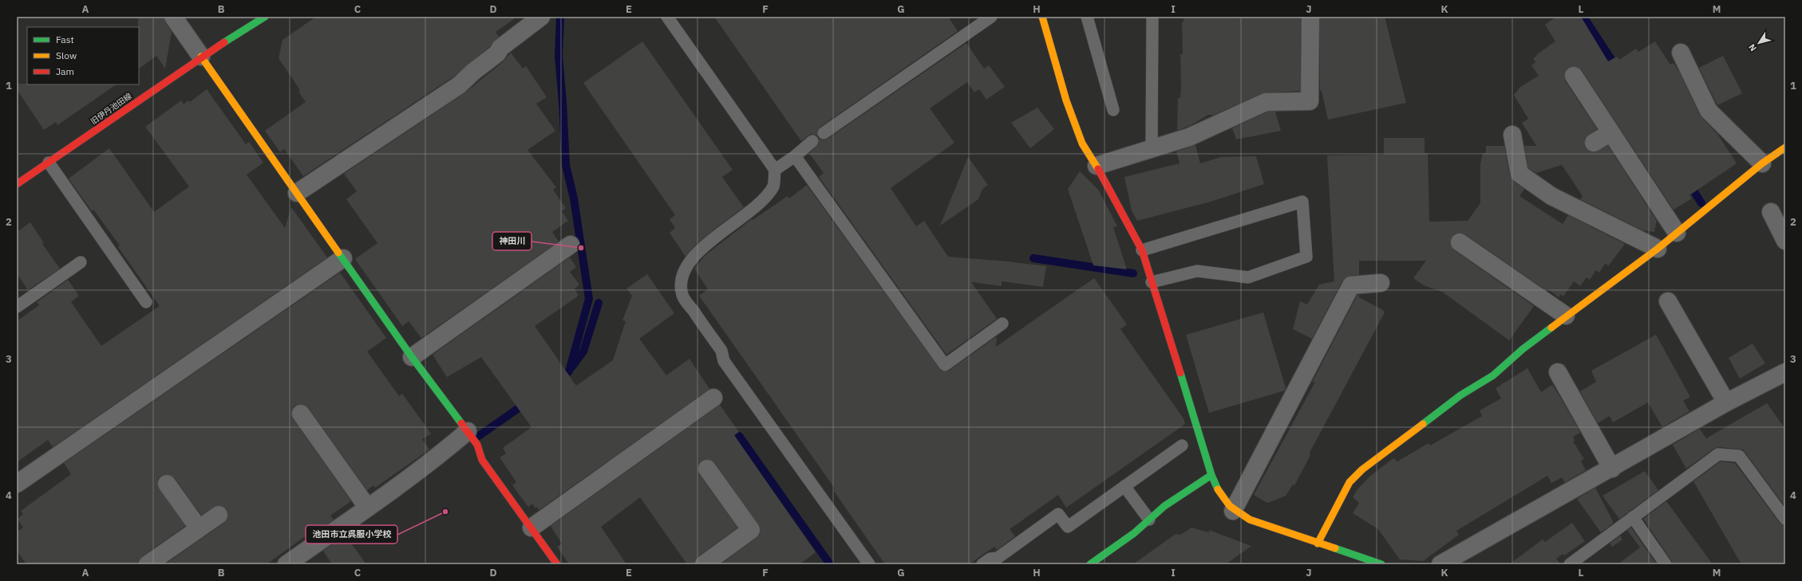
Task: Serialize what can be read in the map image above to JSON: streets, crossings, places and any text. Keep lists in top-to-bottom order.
{
  "streets": {
    "street": ["旧伊丹池田線"]
  },
  "places": ["神田川", "池田市立呉服小学校"],
  "legend": ["Fast", "Slow", "Jam"],
  "north": "bottom left",
  "grid": {
    "columns": [
      "A",
      "B",
      "C",
      "D",
      "E",
      "F",
      "G",
      "H",
      "I",
      "J",
      "K",
      "L",
      "M"
    ],
    "rows": [
      "1",
      "2",
      "3",
      "4"
    ]
  }
}
